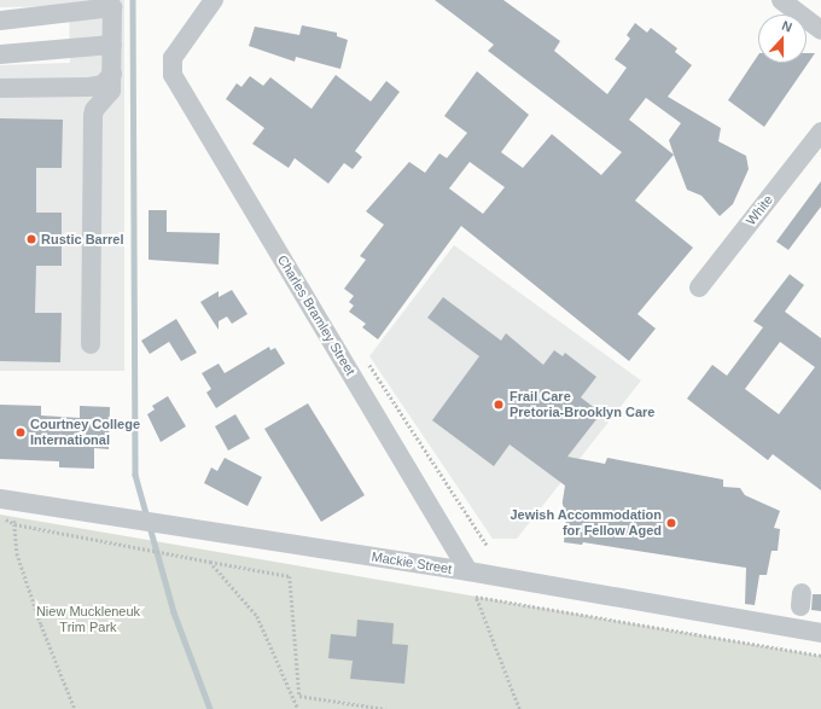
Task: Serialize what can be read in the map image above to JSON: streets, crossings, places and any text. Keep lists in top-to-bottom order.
{
  "streets": {
    "street": ["White", "Charles Bramley Street", "Mackie Street"]
  },
  "crossings": [
    ["Charles Bramley Street", "Mackie Street"]
  ],
  "parks": ["Niew Muckleneuk Trim Park"],
  "places": [
    "Rustic Barrel",
    "Frail Care Pretoria-Brooklyn Care",
    "Courtney College International",
    "Jewish Accommodation for Fellow Aged"
  ],
  "north": "top"
}
